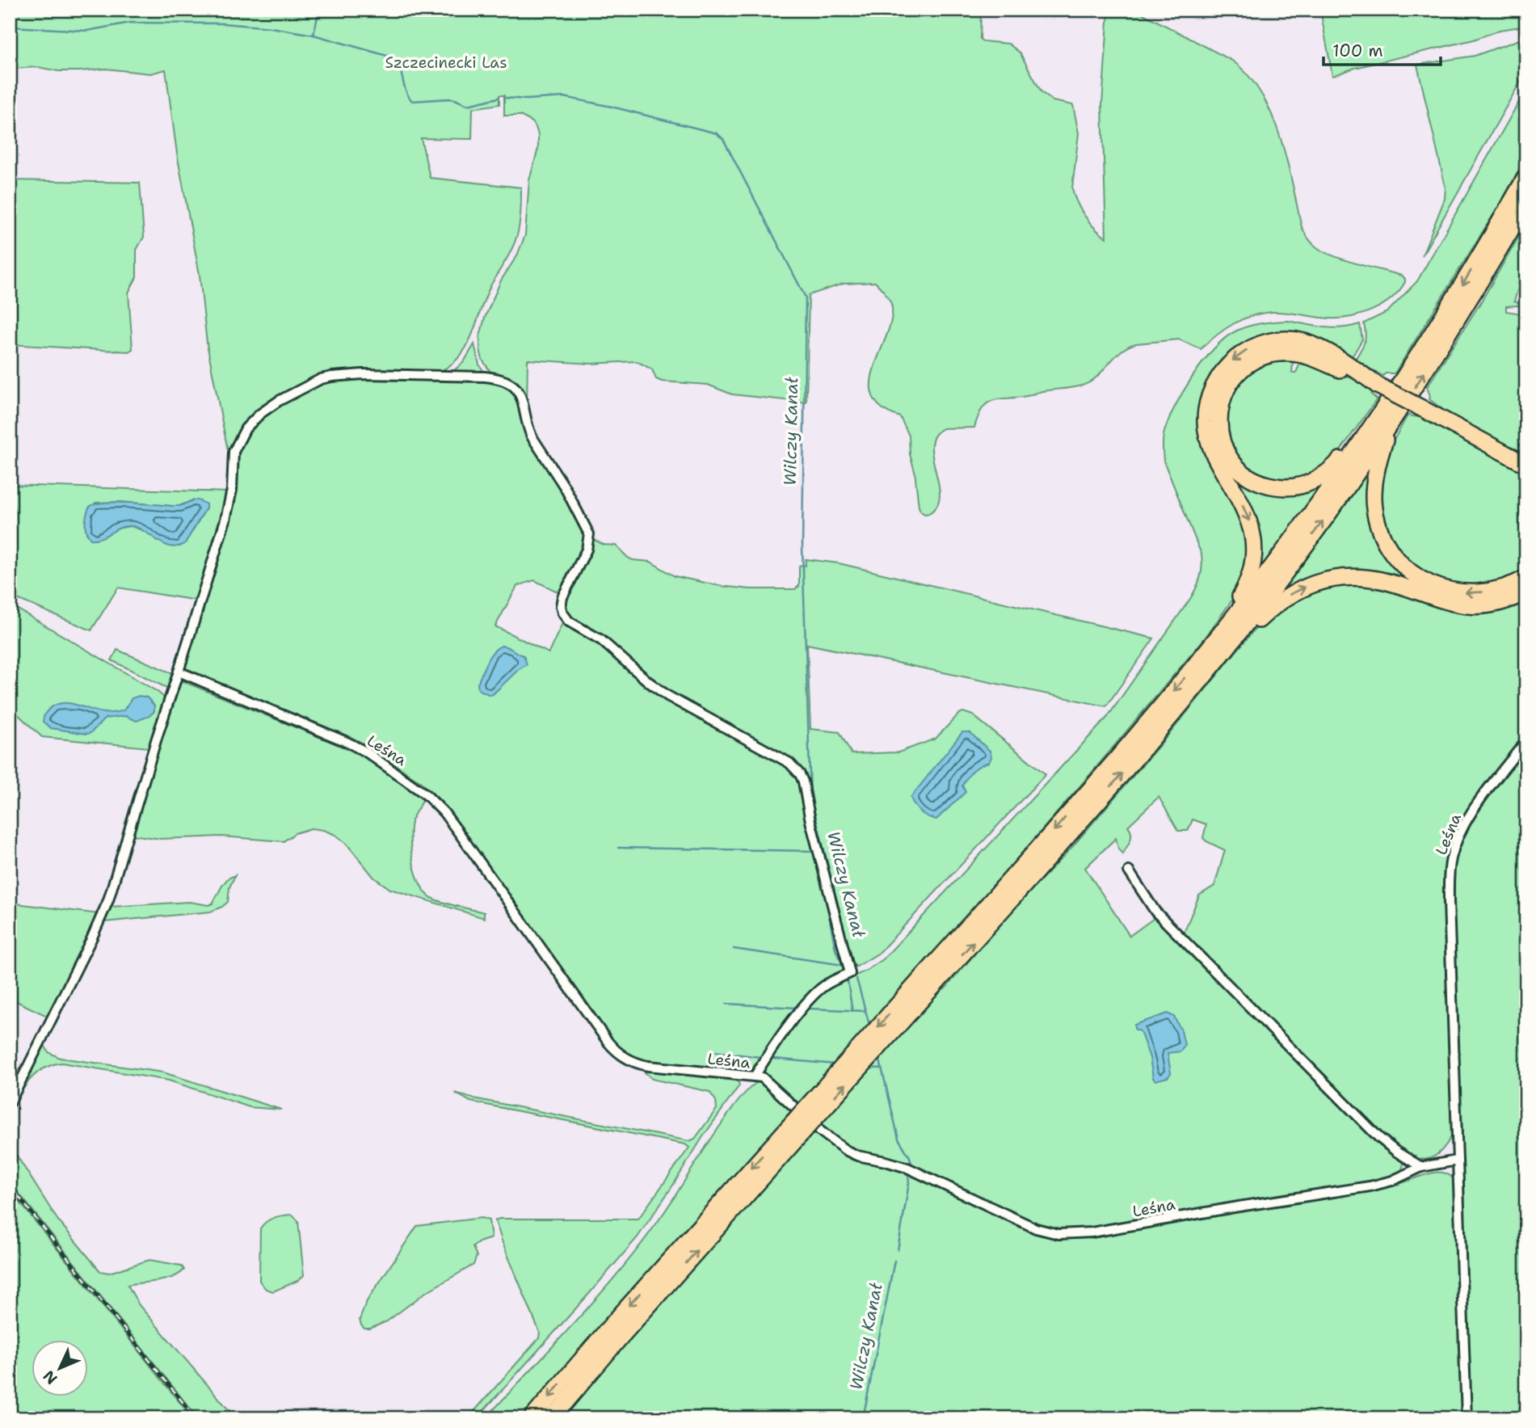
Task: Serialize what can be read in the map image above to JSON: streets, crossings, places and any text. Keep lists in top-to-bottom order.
{
  "streets": {
    "street": ["Leśna"]
  },
  "water": ["Wilczy Kanał"],
  "parks": ["Szczecinecki Las"],
  "scale_bar": "100 m",
  "north": "bottom left"
}
